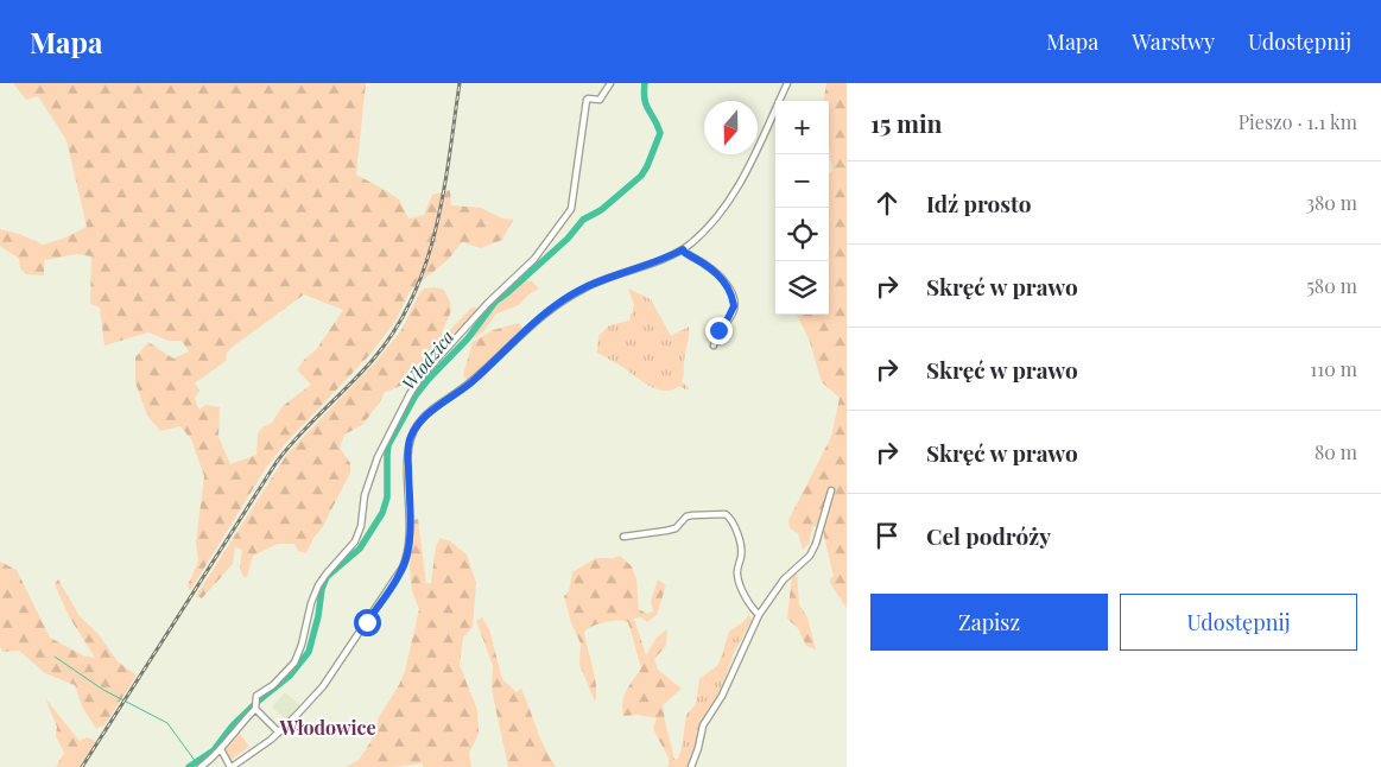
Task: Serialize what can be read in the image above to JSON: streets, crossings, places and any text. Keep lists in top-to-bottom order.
{
  "districts": ["Włodowice"],
  "water": ["Włodzica"],
  "north": "bottom",
  "page": {
    "header": "Mapa",
    "nav": ["Mapa", "Warstwy", "Udostępnij"],
    "heading": ["15 min", "Pieszo · 1.1 km"],
    "map_buttons": ["+", "−"],
    "list": [
      ["Idź prosto", "380 m"],
      ["Skręć w prawo", "580 m"],
      ["Skręć w prawo", "110 m"],
      ["Skręć w prawo", "80 m"],
      "Cel podróży"
    ],
    "buttons": ["Zapisz", "Udostępnij"]
  }
}
